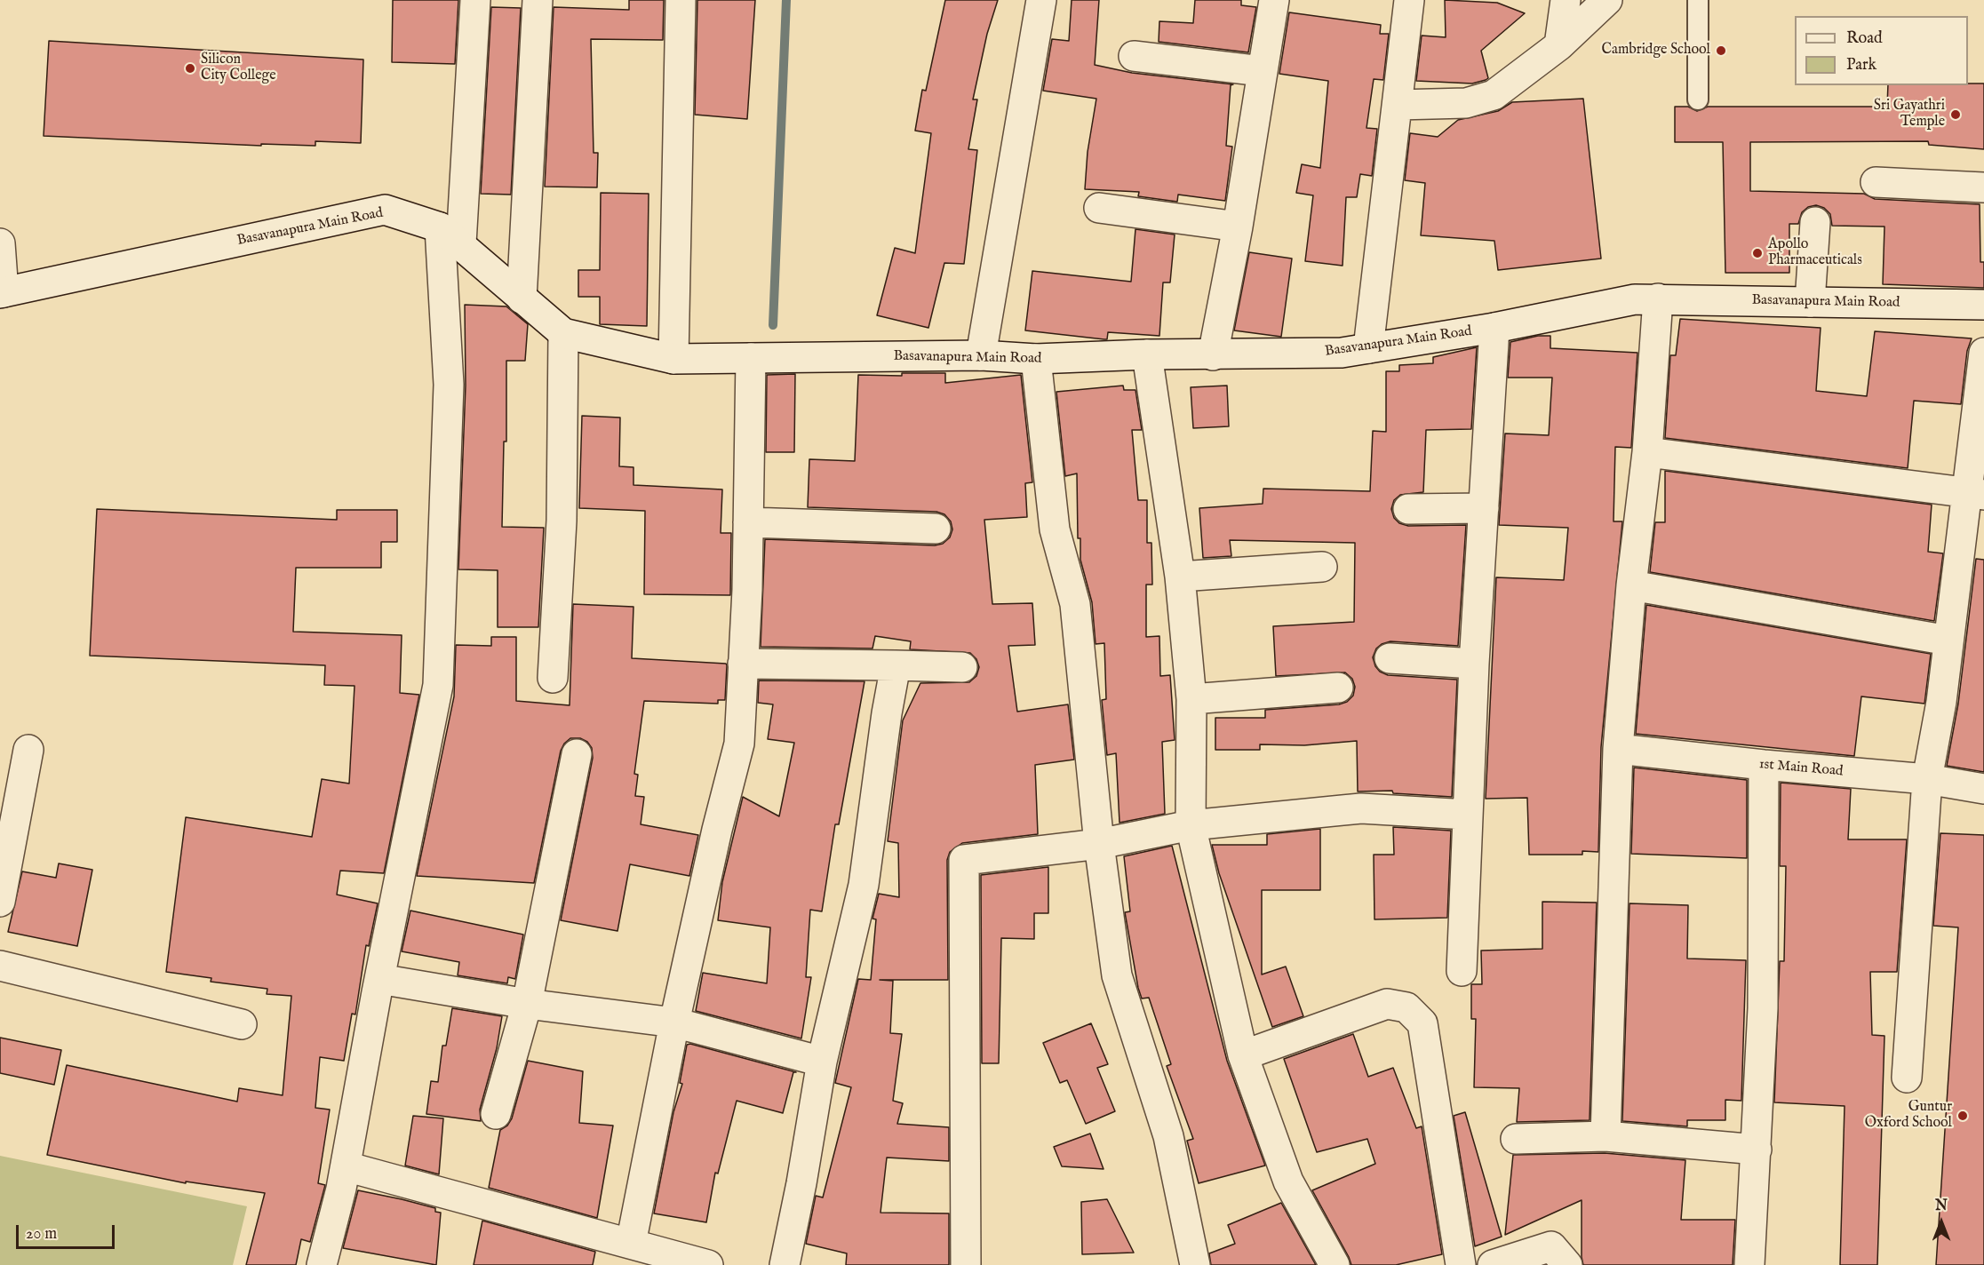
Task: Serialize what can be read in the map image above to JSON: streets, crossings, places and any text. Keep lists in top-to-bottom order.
{
  "streets": {
    "street": ["Basavanapura Main Road", "1st Main Road"]
  },
  "places": [
    "Cambridge School",
    "Silicon City College",
    "Sri Gayathri Temple",
    "Apollo Pharmaceuticals",
    "Guntur Oxford School"
  ],
  "legend": ["Road", "Park"],
  "scale_bar": "20 m",
  "north": "top"
}
